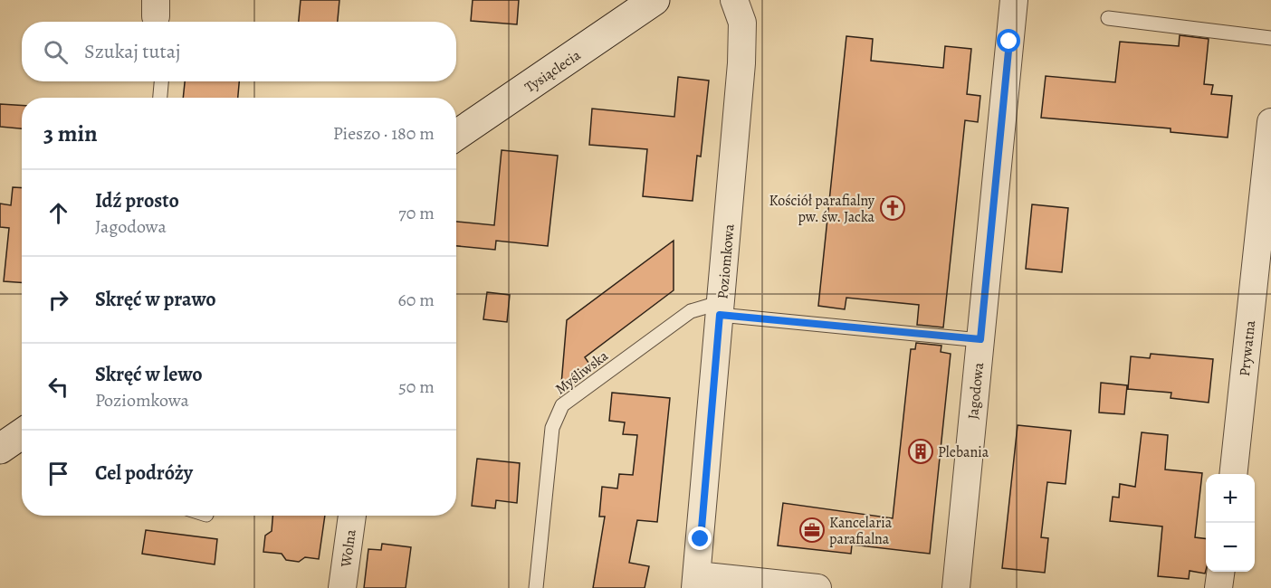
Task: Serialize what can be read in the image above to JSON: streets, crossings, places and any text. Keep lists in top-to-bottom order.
{
  "streets": {
    "street": [
      "Tysiąclecia",
      "Poziomkowa",
      "Prywatna",
      "Jagodowa",
      "Wolna"
    ],
    "lane": ["Myśliwska"]
  },
  "crossings": [
    ["Poziomkowa", "Myśliwska"]
  ],
  "places": {
    "church": ["Kościół parafialny pw. św. Jacka"],
    "building": ["Plebania"],
    "office": ["Kancelaria parafialna"]
  },
  "page": {
    "search": "Szukaj tutaj",
    "heading": ["3 min", "Pieszo · 180 m"],
    "list": [
      ["Idź prosto", "Jagodowa", "70 m"],
      ["Skręć w prawo", "60 m"],
      ["Skręć w lewo", "Poziomkowa", "50 m"],
      "Cel podróży"
    ],
    "map_buttons": ["+", "−"]
  }
}
